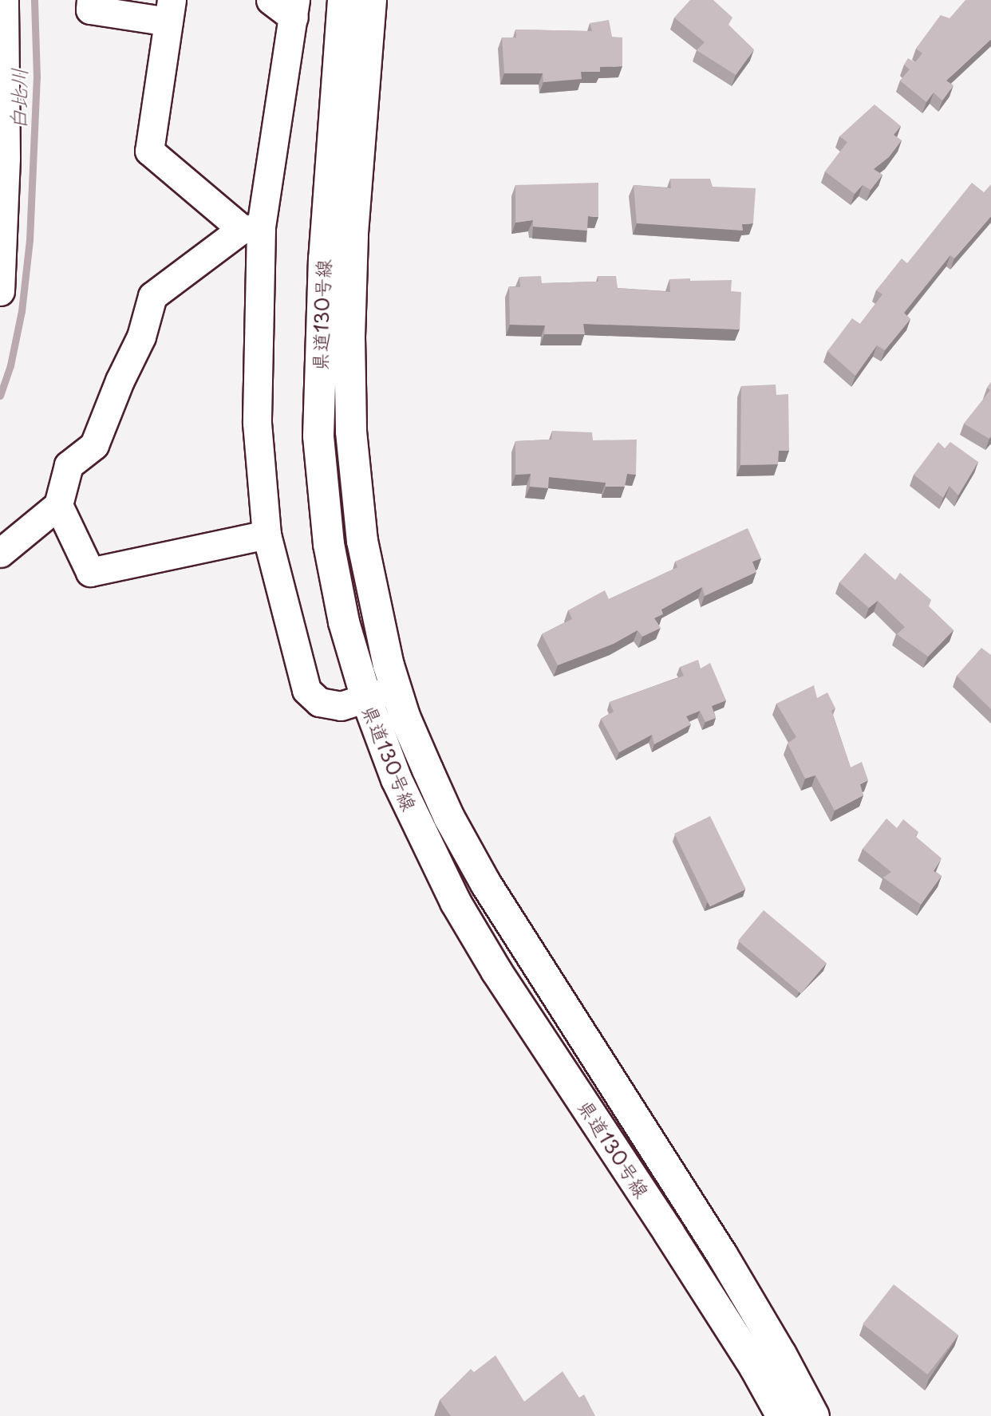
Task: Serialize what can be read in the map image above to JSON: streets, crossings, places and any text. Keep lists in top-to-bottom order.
{
  "streets": {
    "main road": ["県道130号線"]
  },
  "water": ["白比川"]
}
